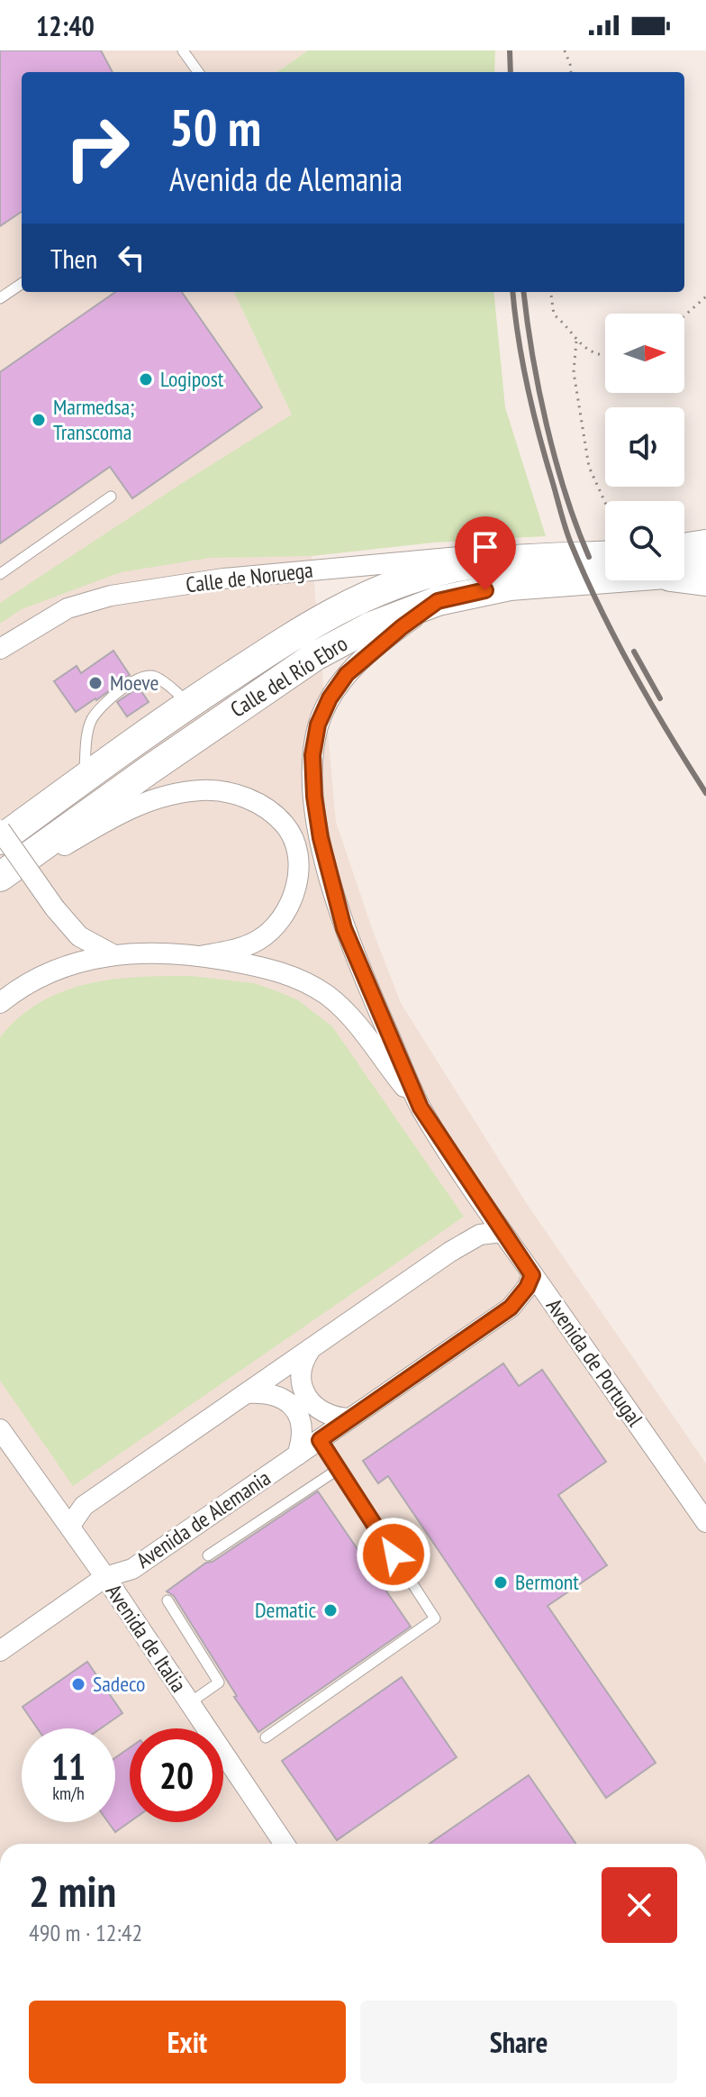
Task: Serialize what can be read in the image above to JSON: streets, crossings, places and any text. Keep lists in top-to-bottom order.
{
  "streets": {
    "main road": ["Calle del Río Ebro"],
    "street": [
      "Calle de Noruega",
      "Avenida de Portugal",
      "Avenida de Alemania",
      "Avenida de Italia"
    ]
  },
  "crossings": [
    ["Calle de Noruega", "Calle del Río Ebro"],
    ["Calle del Río Ebro", "Avenida de Portugal"],
    ["Avenida de Portugal", "Avenida de Alemania"],
    ["Avenida de Alemania", "Avenida de Italia"]
  ],
  "places": [
    "Logipost",
    "Marmedsa; Transcoma",
    "Moeve",
    "Bermont",
    "Dematic",
    "Sadeco"
  ],
  "north": "right",
  "page": {
    "status": "12:40",
    "turn": ["50 m", "Avenida de Alemania"],
    "then": "Then",
    "speed": "11 km/h",
    "limit": "20",
    "heading": ["2 min", "490 m · 12:42"],
    "buttons": ["Exit", "Share"]
  }
}
